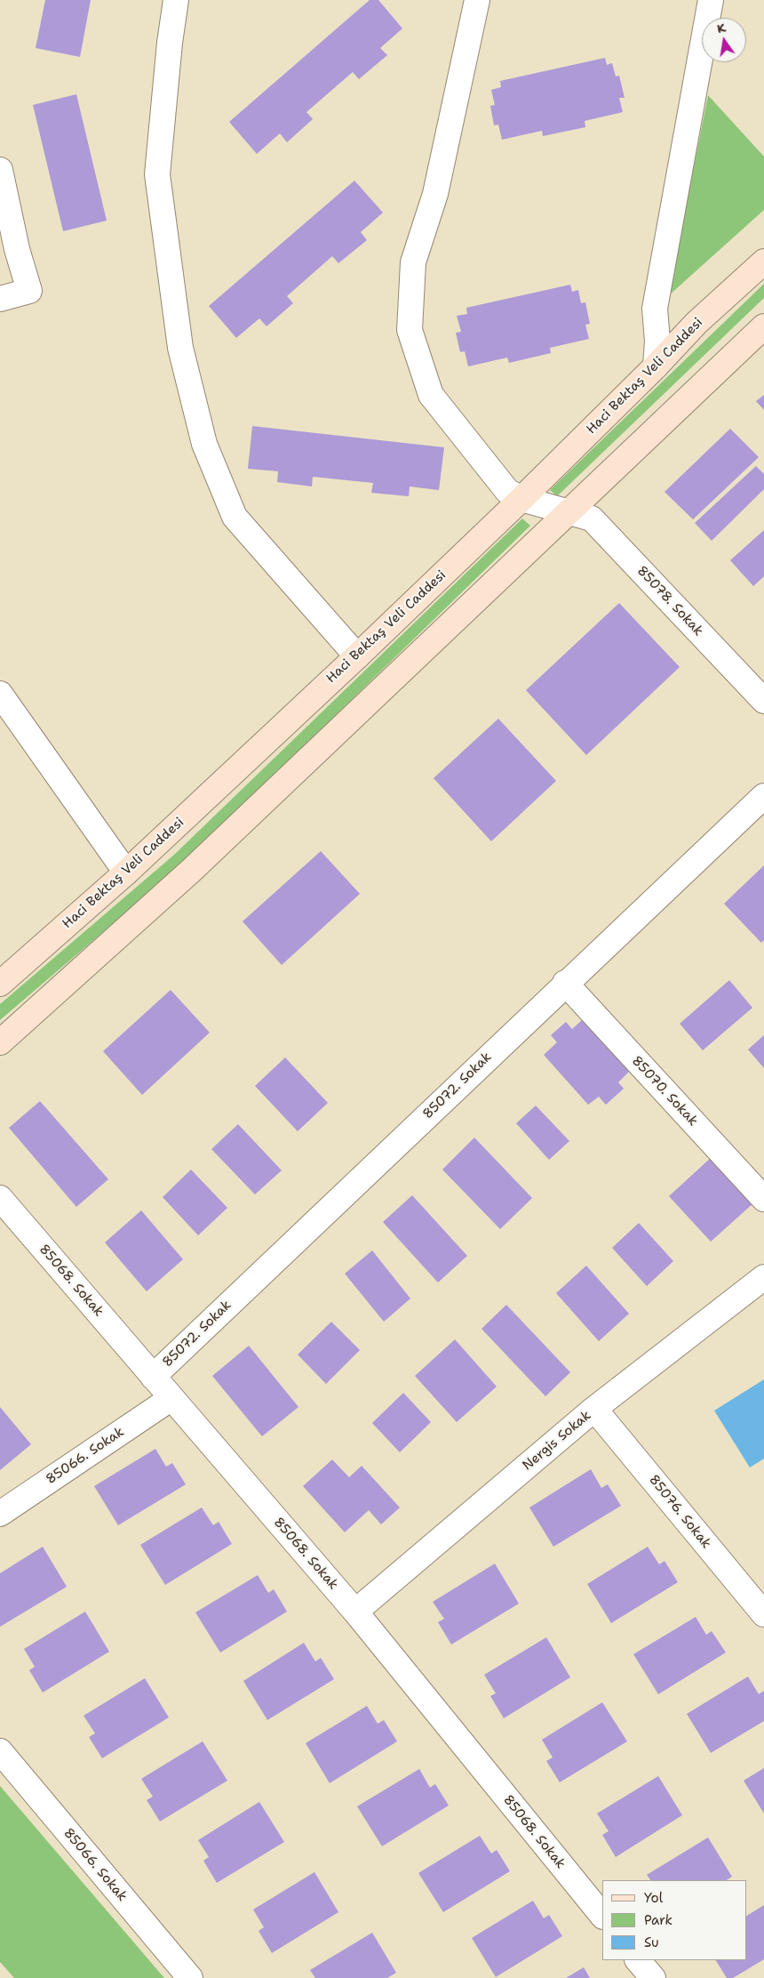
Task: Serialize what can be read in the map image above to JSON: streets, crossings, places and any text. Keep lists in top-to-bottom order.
{
  "streets": {
    "main road": ["Haci Bektaş Veli Caddesi"],
    "street": [
      "85078. Sokak",
      "85072. Sokak",
      "85070. Sokak",
      "85068. Sokak",
      "Nergis Sokak",
      "85066. Sokak",
      "85076. Sokak"
    ]
  },
  "crossings": [
    ["Haci Bektaş Veli Caddesi", "85078. Sokak"],
    ["85072. Sokak", "85070. Sokak"],
    ["85072. Sokak", "85068. Sokak"],
    ["85068. Sokak", "Nergis Sokak"],
    ["85068. Sokak", "85066. Sokak"],
    ["Nergis Sokak", "85076. Sokak"]
  ],
  "legend": ["Yol", "Park", "Su"],
  "north": "top"
}
